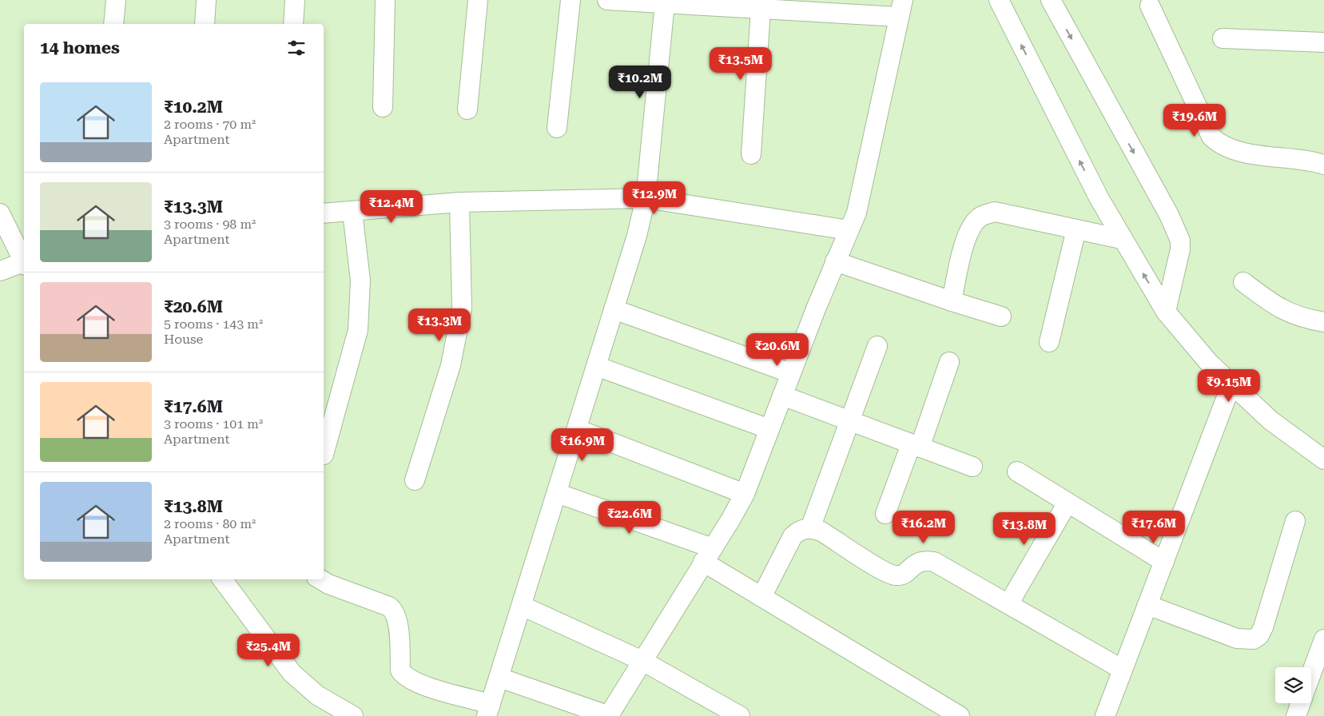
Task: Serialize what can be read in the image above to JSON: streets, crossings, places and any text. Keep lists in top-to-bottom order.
{
  "page": {
    "heading": "14 homes",
    "price": [
      "₹13.5M",
      "₹10.2M",
      "₹19.6M",
      "₹12.9M",
      "₹12.4M",
      "₹13.3M",
      "₹20.6M",
      "₹9.15M",
      "₹16.9M",
      "₹22.6M",
      "₹16.2M",
      "₹17.6M",
      "₹13.8M",
      "₹25.4M"
    ],
    "list": [
      {
        "name": "₹10.2M",
        "note": "2 rooms · 70 m² · Apartment"
      },
      {
        "name": "₹13.3M",
        "note": "3 rooms · 98 m² · Apartment"
      },
      {
        "name": "₹20.6M",
        "note": "5 rooms · 143 m² · House"
      },
      {
        "name": "₹17.6M",
        "note": "3 rooms · 101 m² · Apartment"
      },
      {
        "name": "₹13.8M",
        "note": "2 rooms · 80 m² · Apartment"
      }
    ]
  }
}
